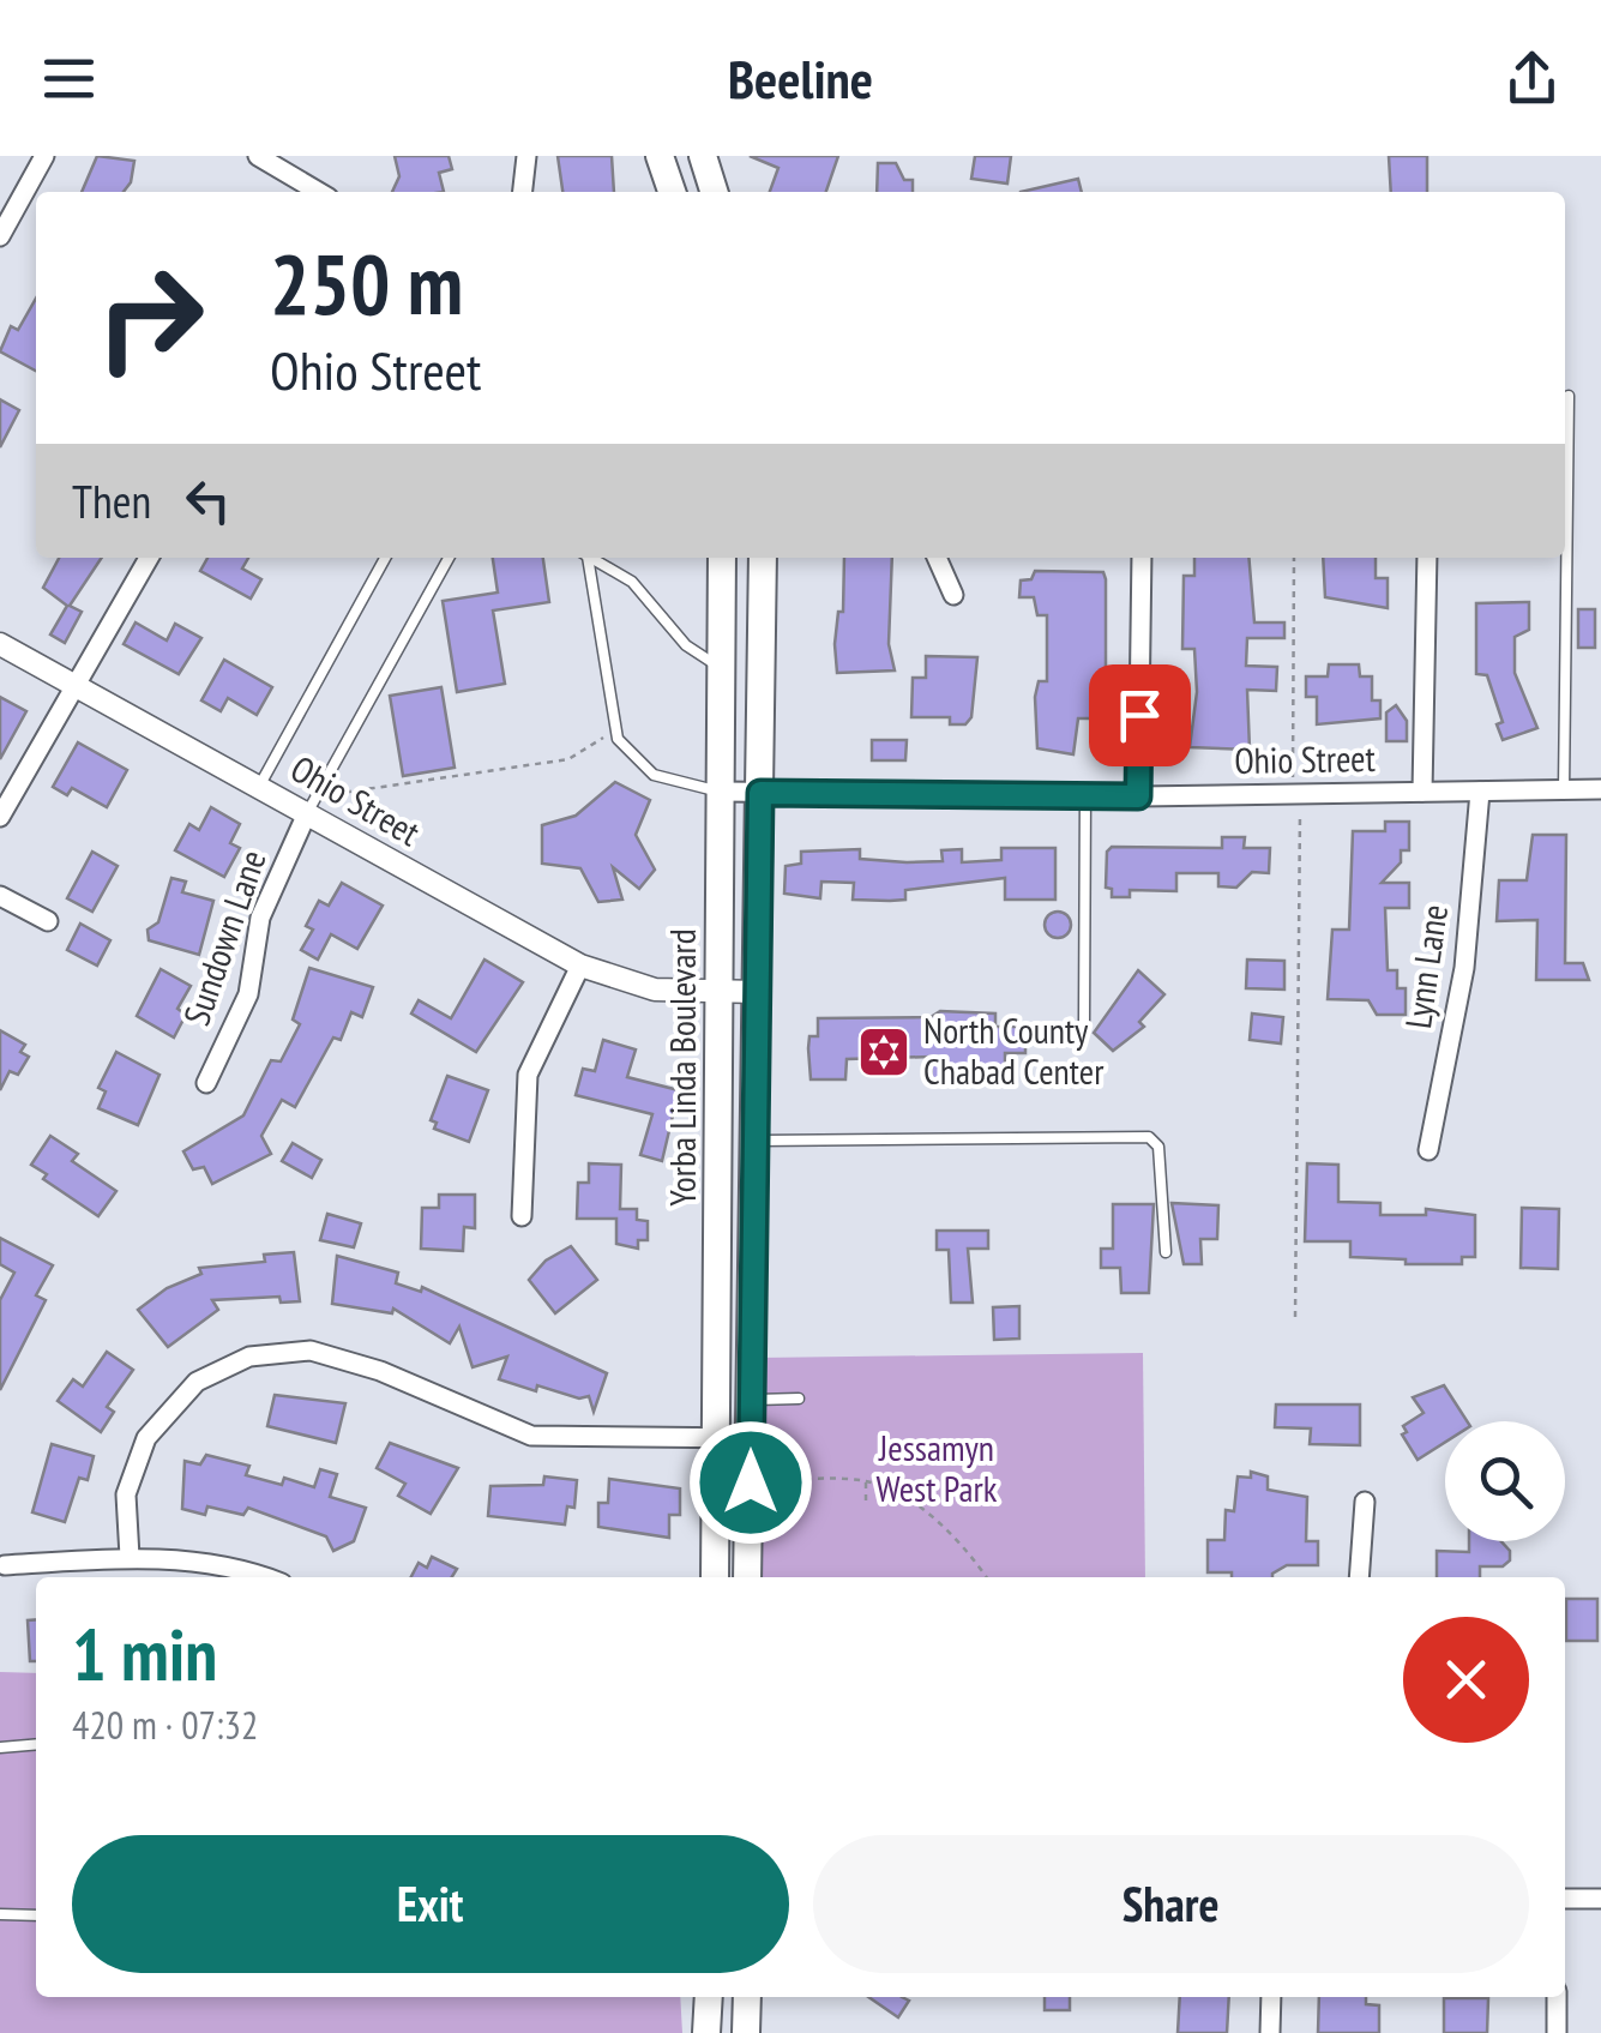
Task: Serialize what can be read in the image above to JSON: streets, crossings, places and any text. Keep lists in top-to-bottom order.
{
  "streets": {
    "main road": ["Yorba Linda Boulevard"],
    "street": ["Ohio Street", "Sundown Lane", "Lynn Lane"]
  },
  "crossings": [
    ["Ohio Street", "Sundown Lane"],
    ["Ohio Street", "Lynn Lane"],
    ["Ohio Street", "Yorba Linda Boulevard"]
  ],
  "parks": ["Jessamyn West Park"],
  "places": {
    "synagogue": ["North County Chabad Center"]
  },
  "page": {
    "header": "Beeline",
    "turn": ["250 m", "Ohio Street"],
    "then": "Then",
    "heading": ["1 min", "420 m · 07:32"],
    "buttons": ["Exit", "Share"]
  }
}
